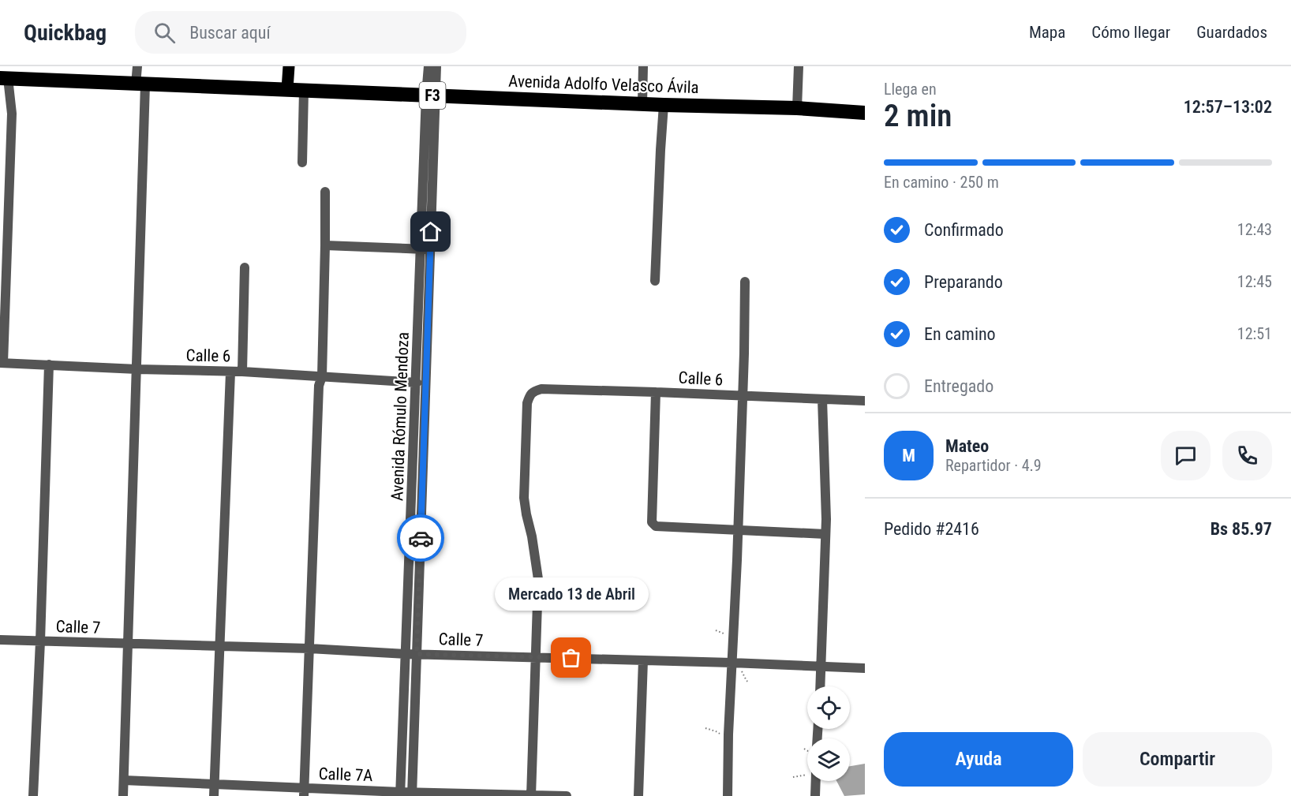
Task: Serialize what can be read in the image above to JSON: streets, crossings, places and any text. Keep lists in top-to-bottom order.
{
  "streets": {
    "highway": ["Avenida Adolfo Velasco Ávila", "F3"],
    "street": [
      "Calle 6",
      "Avenida Rómulo Mendoza",
      "Calle 7",
      "Calle 7A"
    ]
  },
  "crossings": [
    ["Avenida Adolfo Velasco Ávila", "Avenida Rómulo Mendoza"],
    ["Calle 6", "Avenida Rómulo Mendoza"],
    ["Calle 6", "Calle 7"],
    ["Avenida Rómulo Mendoza", "Calle 7"],
    ["Avenida Rómulo Mendoza", "Calle 7A"]
  ],
  "places": ["Mercado 13 de Abril"],
  "page": {
    "header": "Quickbag",
    "search": "Buscar aquí",
    "nav": ["Mapa", "Cómo llegar", "Guardados"],
    "heading": ["2 min", "Llega en", "12:57–13:02"],
    "panel": [
      "Mateo",
      "Repartidor · 4.9",
      "Pedido #2416",
      "Bs 85.97"
    ],
    "bar": "En camino · 250 m",
    "list": [
      ["Confirmado", "12:43"],
      ["Preparando", "12:45"],
      ["En camino", "12:51"],
      "Entregado"
    ],
    "round": "M",
    "bubble": "Mercado 13 de Abril",
    "buttons": ["Ayuda", "Compartir"]
  }
}
